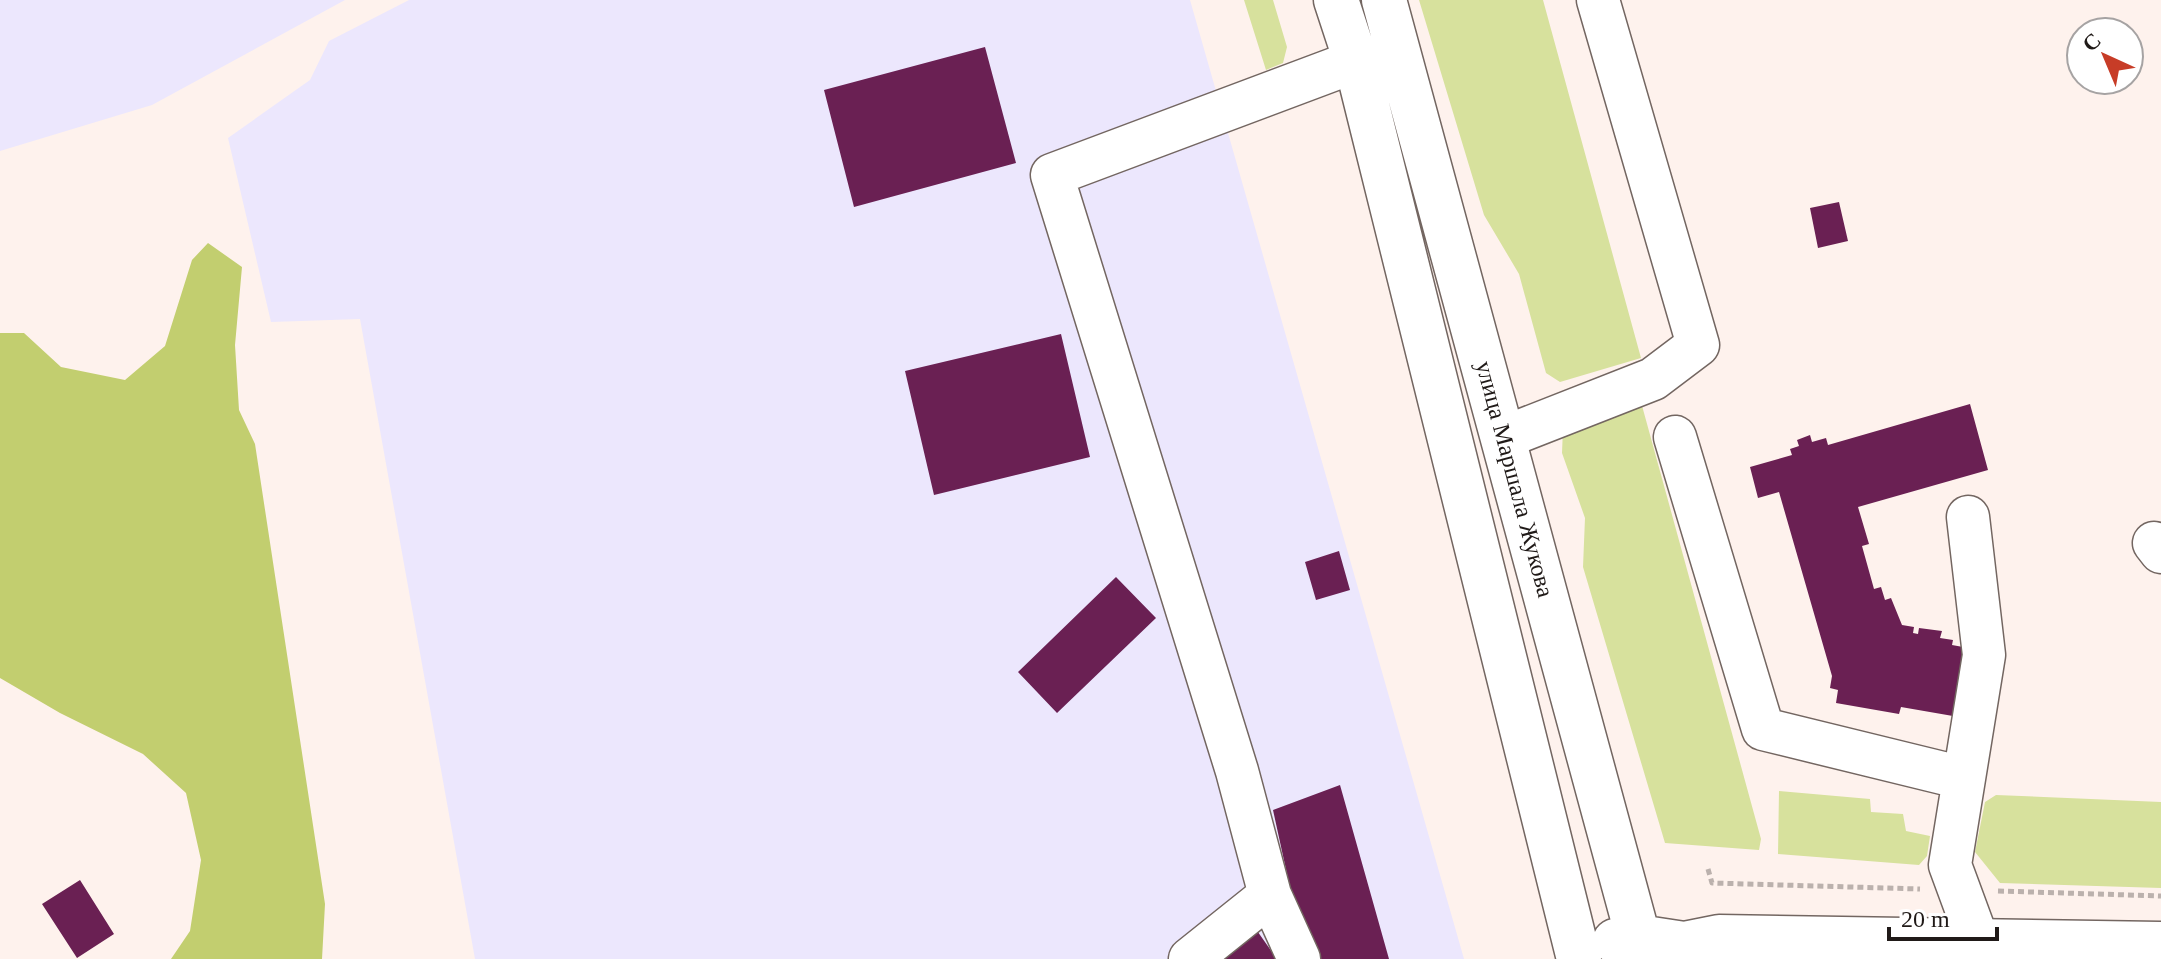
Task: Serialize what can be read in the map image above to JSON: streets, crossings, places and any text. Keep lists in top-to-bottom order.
{
  "streets": {
    "main road": ["улица Маршала Жукова"]
  },
  "scale_bar": "20 m",
  "north": "top left"
}
